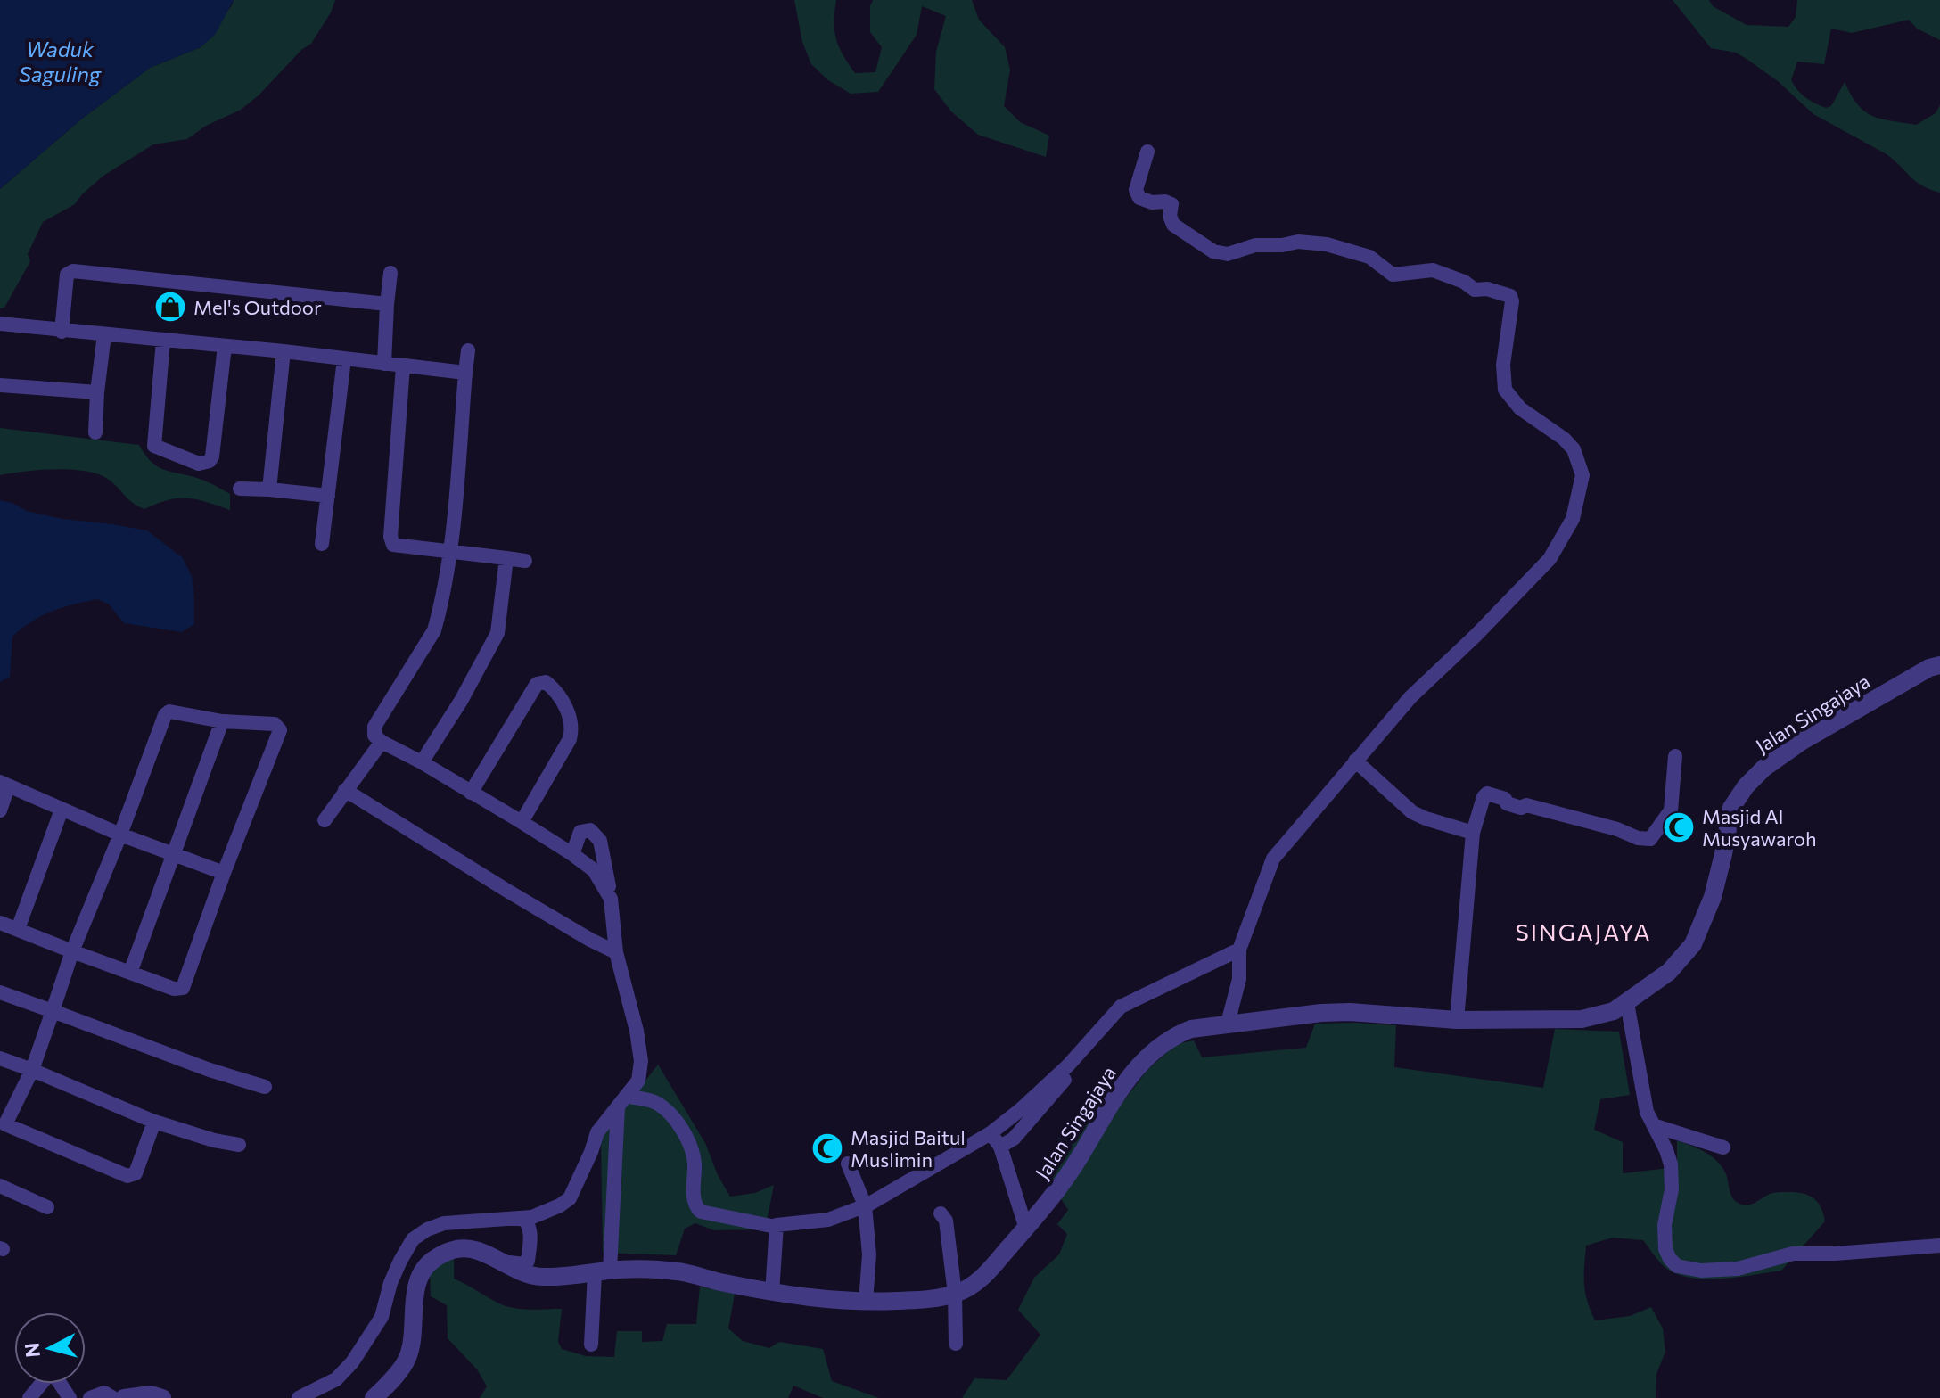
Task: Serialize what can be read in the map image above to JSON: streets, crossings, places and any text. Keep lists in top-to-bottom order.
{
  "streets": {
    "street": ["Jalan Singajaya"]
  },
  "districts": ["SINGAJAYA"],
  "water": ["Waduk Saguling"],
  "places": {
    "shop": ["Mel's Outdoor"],
    "mosque": ["Masjid Al Musyawaroh", "Masjid Baitul Muslimin"]
  },
  "north": "left"
}
